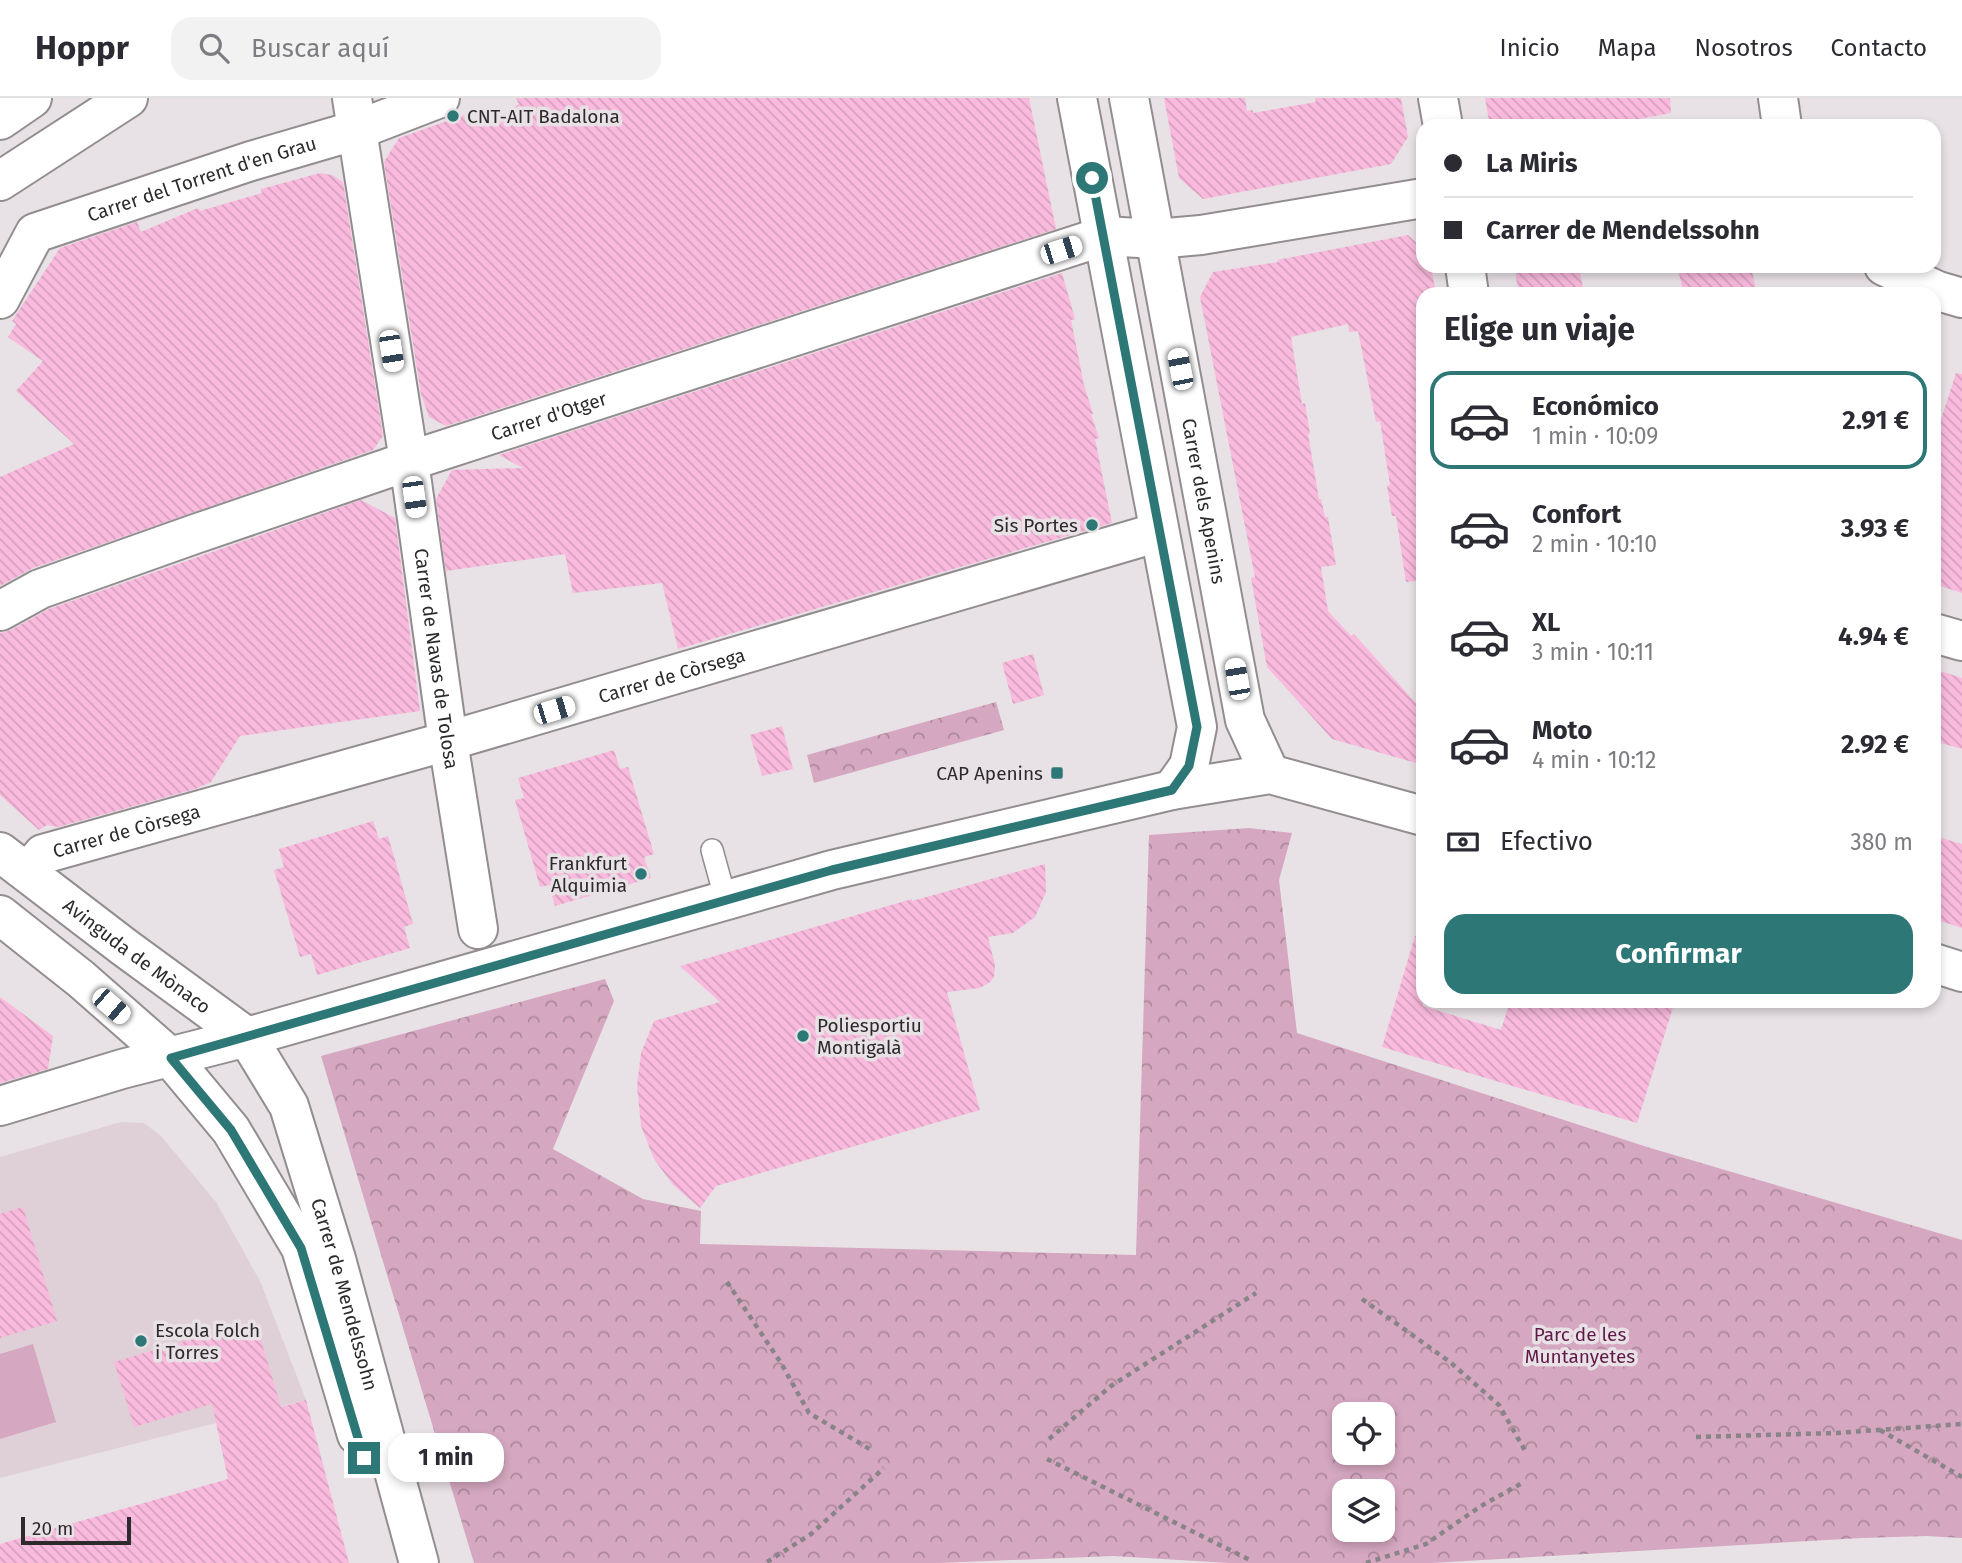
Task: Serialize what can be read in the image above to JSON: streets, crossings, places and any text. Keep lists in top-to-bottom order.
{
  "streets": {
    "street": [
      "Carrer del Torrent d'en Grau",
      "Carrer d'Otger",
      "Carrer dels Apenins",
      "Carrer de Navas de Tolosa",
      "Carrer de Còrsega",
      "Avinguda de Mònaco",
      "Carrer de Mendelssohn"
    ]
  },
  "crossings": [
    ["Carrer del Torrent d'en Grau", "Carrer de Navas de Tolosa"],
    ["Carrer d'Otger", "Carrer de Navas de Tolosa"],
    ["Carrer de Navas de Tolosa", "Carrer de Còrsega"],
    ["Carrer de Còrsega", "Avinguda de Mònaco"],
    ["Avinguda de Mònaco", "Carrer de Mendelssohn"]
  ],
  "parks": ["Parc de les Muntanyetes"],
  "places": {
    "other": [
      "CNT-AIT Badalona",
      "Sis Portes",
      "Frankfurt Alquimia",
      "Poliesportiu Montigalà",
      "Escola Folch i Torres"
    ],
    "transit": ["CAP Apenins"]
  },
  "scale_bar": "20 m",
  "page": {
    "header": "Hoppr",
    "search": "Buscar aquí",
    "nav": [
      "Inicio",
      "Mapa",
      "Nosotros",
      "Contacto"
    ],
    "banner": ["La Miris", "Carrer de Mendelssohn"],
    "heading": "Elige un viaje",
    "list": [
      {
        "name": "Económico",
        "note": "1 min · 10:09",
        "value": "2.91 €"
      },
      {
        "name": "Confort",
        "note": "2 min · 10:10",
        "value": "3.93 €"
      },
      {
        "name": "XL",
        "note": "3 min · 10:11",
        "value": "4.94 €"
      },
      {
        "name": "Moto",
        "note": "4 min · 10:12",
        "value": "2.92 €"
      }
    ],
    "pay": ["Efectivo", "380 m"],
    "buttons": "Confirmar",
    "bubble": "1 min",
    "scale": "20 m"
  }
}
